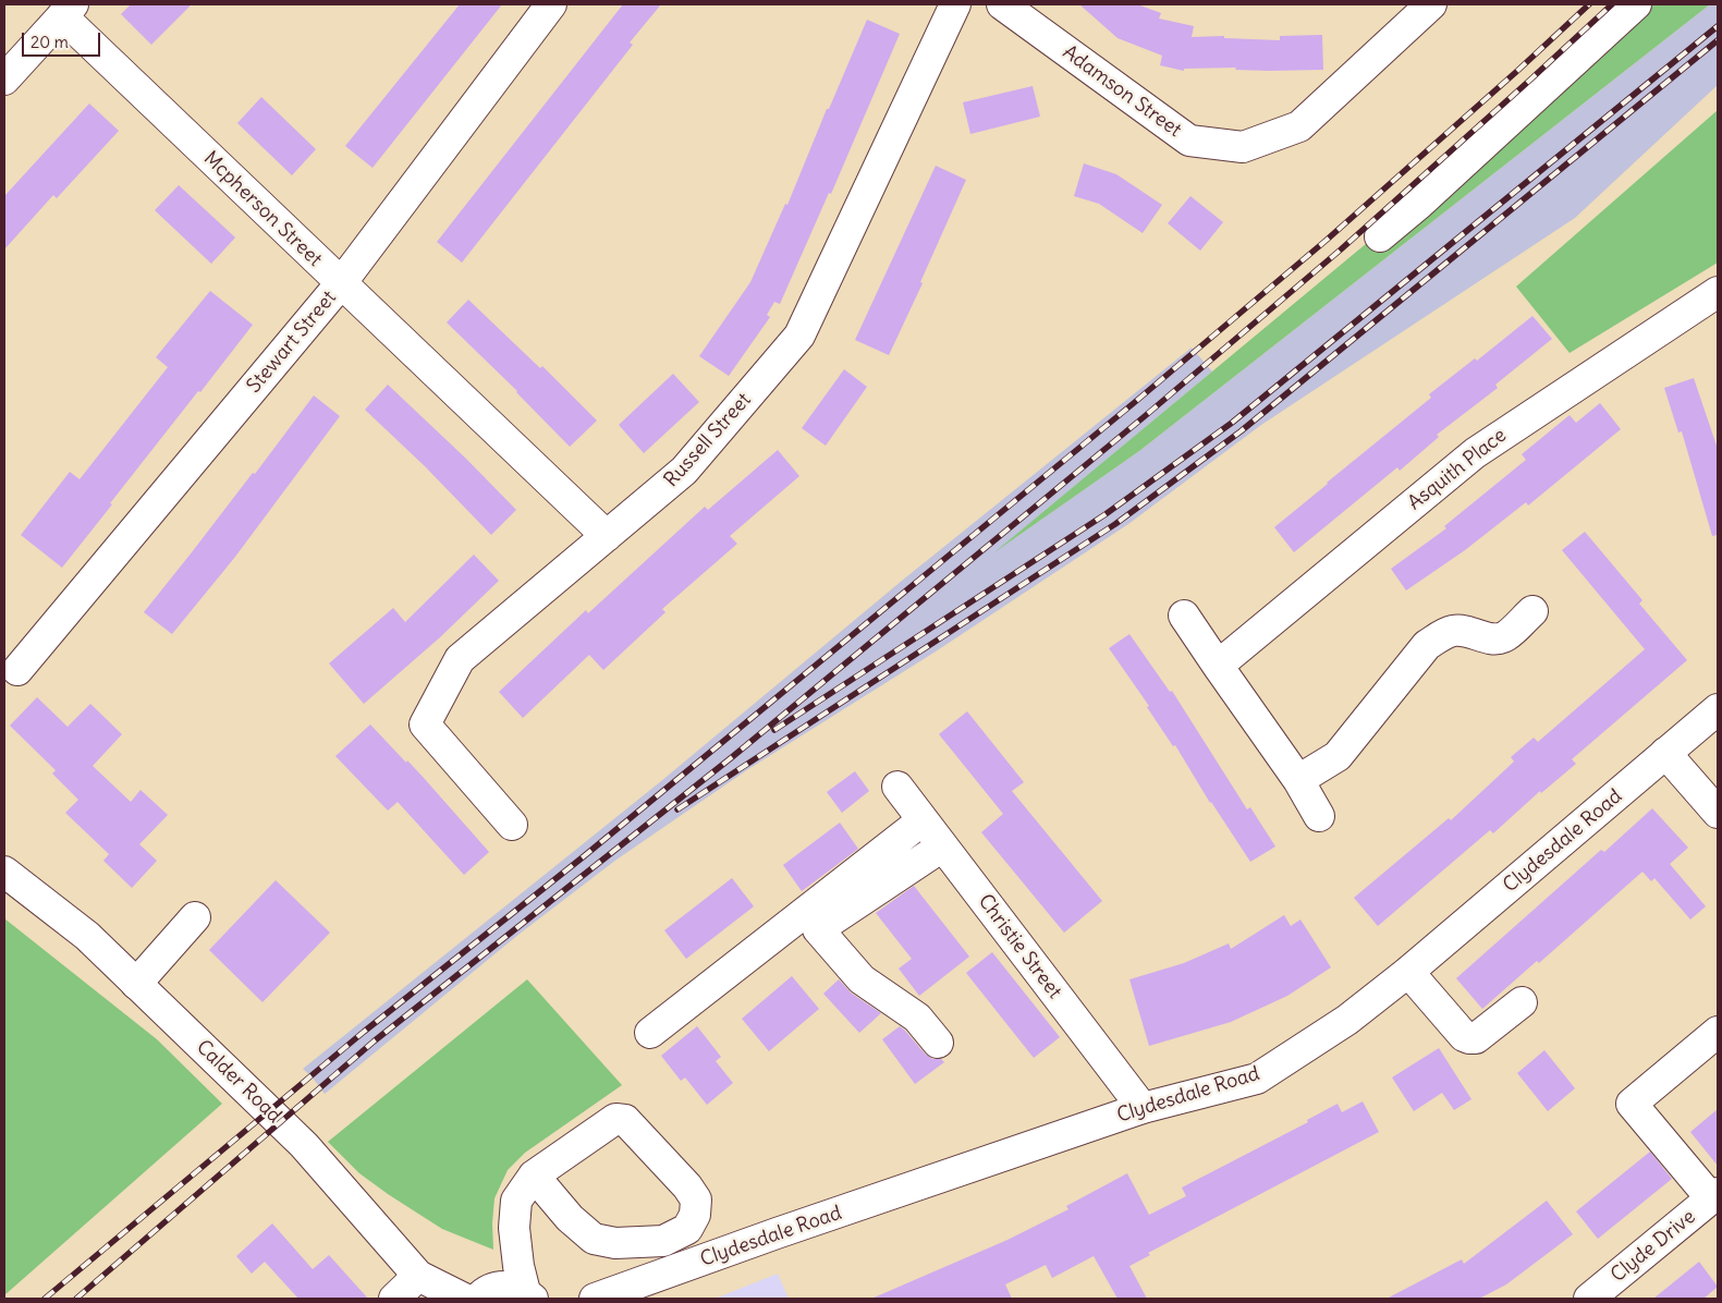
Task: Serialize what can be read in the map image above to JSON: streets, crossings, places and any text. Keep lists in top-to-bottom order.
{
  "streets": {
    "street": [
      "Adamson Street",
      "Mcpherson Street",
      "Stewart Street",
      "Russell Street",
      "Asquith Place",
      "Clydesdale Road",
      "Christie Street",
      "Calder Road",
      "Clyde Drive"
    ]
  },
  "crossings": [
    ["Mcpherson Street", "Stewart Street"],
    ["Mcpherson Street", "Russell Street"],
    ["Clydesdale Road", "Christie Street"]
  ],
  "scale_bar": "20 m"
}
